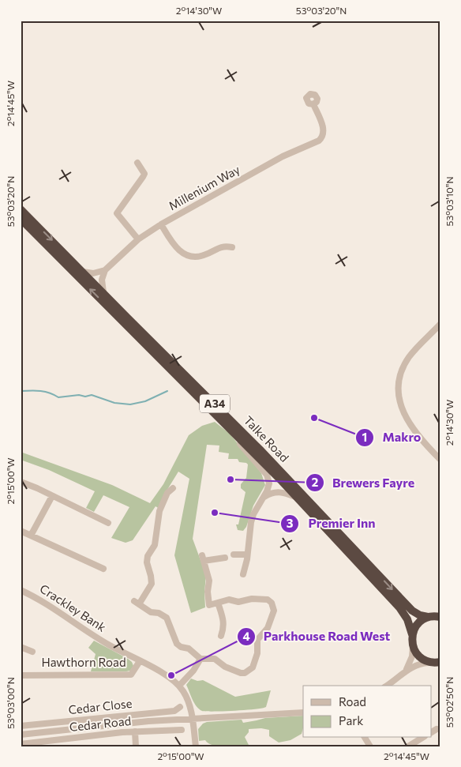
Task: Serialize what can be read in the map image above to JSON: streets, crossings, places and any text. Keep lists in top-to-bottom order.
{
  "streets": {
    "highway": ["A34", "Talke Road"],
    "street": [
      "Millenium Way",
      "Crackley Bank",
      "Hawthorn Road",
      "Cedar Close",
      "Cedar Road"
    ]
  },
  "crossings": [
    ["A34", "Talke Road"],
    ["Crackley Bank", "Hawthorn Road"],
    ["Crackley Bank", "Cedar Road"],
    ["Cedar Close", "Cedar Road"]
  ],
  "places": [
    "Makro",
    "Brewers Fayre",
    "Premier Inn",
    "Parkhouse Road West"
  ],
  "legend": ["Road", "Park"],
  "coordinates": [
    "2°14'30\"W",
    "53°03'20\"N",
    "2°14'45\"W",
    "53°03'10\"N",
    "2°15'00\"W",
    "53°02'50\"N",
    "53°03'00\"N"
  ]
}
